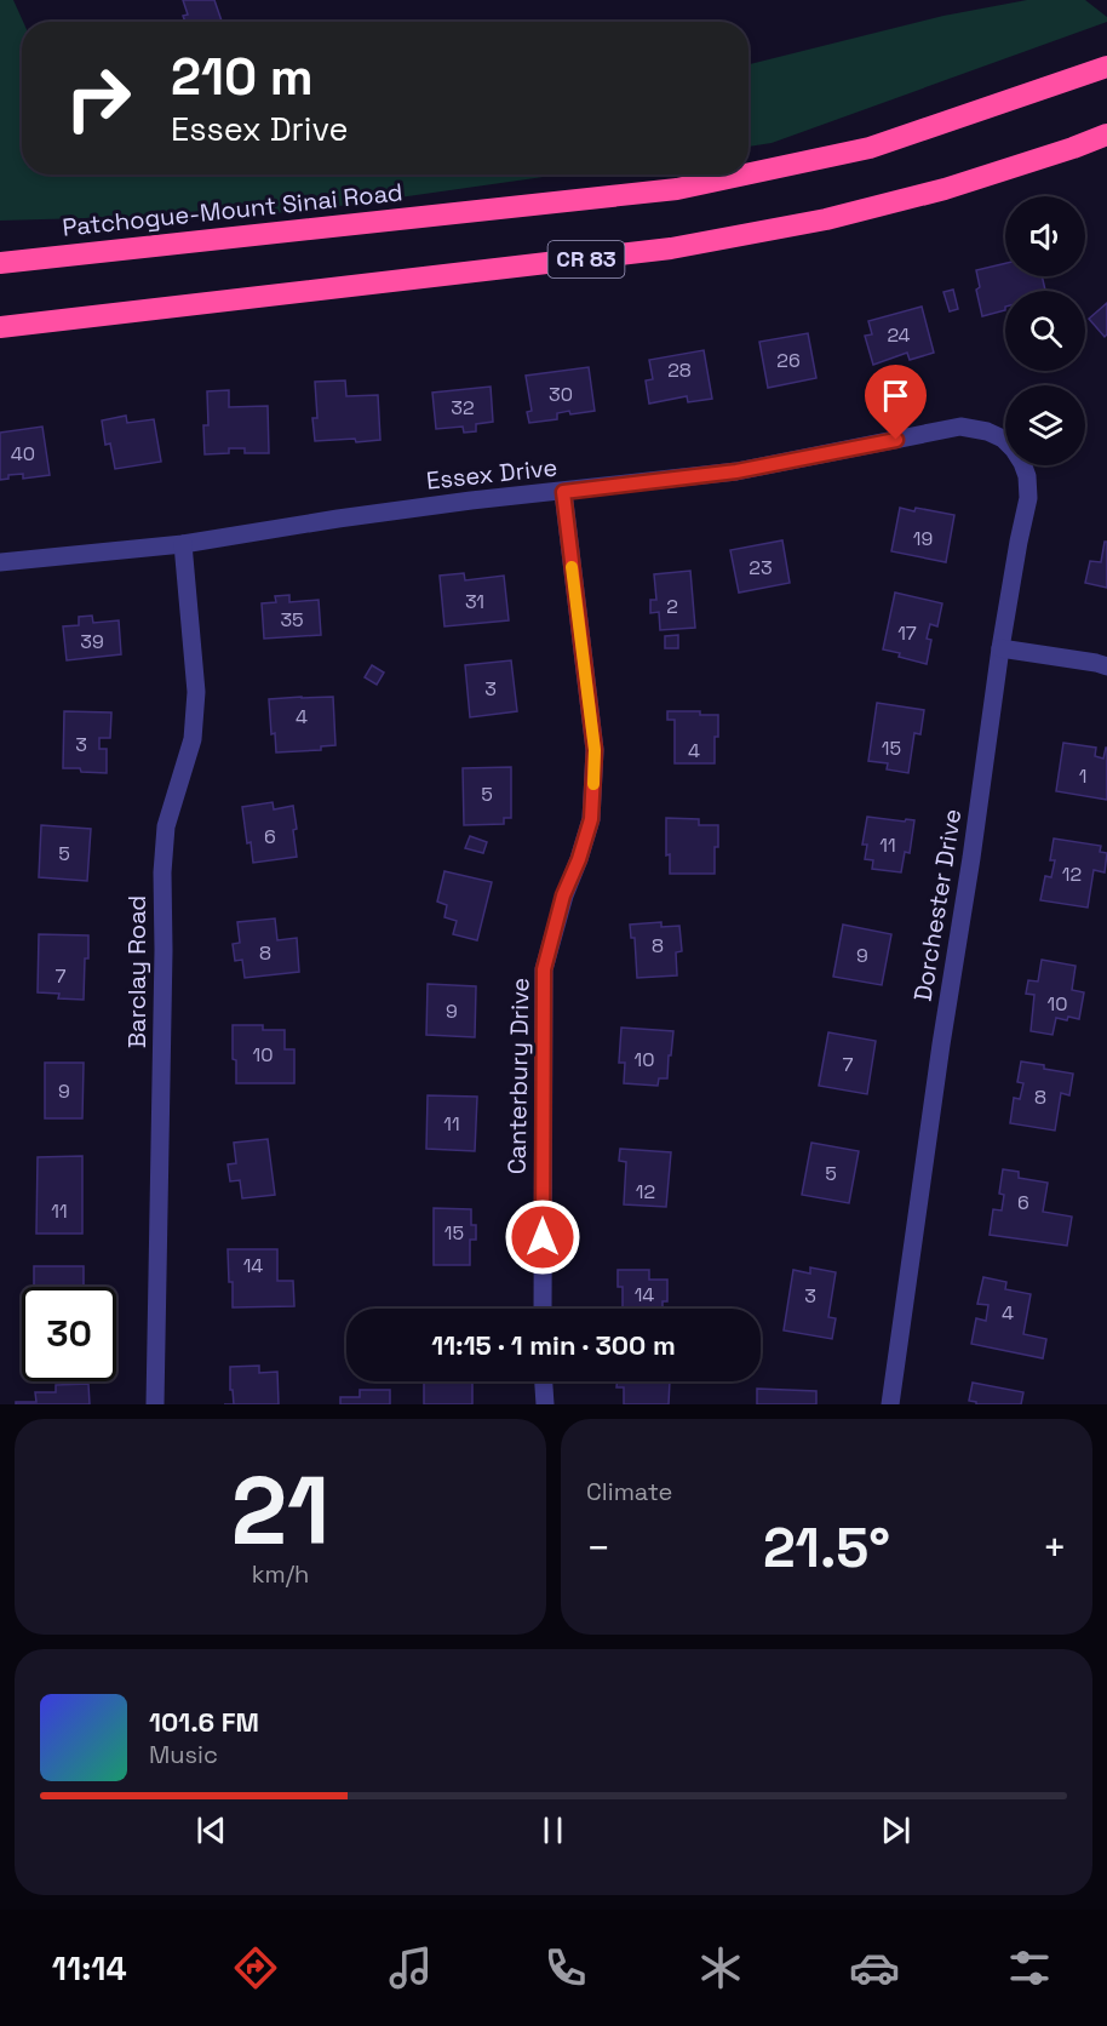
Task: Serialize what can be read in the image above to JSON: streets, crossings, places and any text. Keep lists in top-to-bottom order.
{
  "streets": {
    "highway": ["Patchogue-Mount Sinai Road", "CR 83"],
    "street": [
      "Essex Drive",
      "Dorchester Drive",
      "Barclay Road",
      "Canterbury Drive"
    ]
  },
  "crossings": [
    ["Essex Drive", "Dorchester Drive"],
    ["Essex Drive", "Barclay Road"],
    ["Essex Drive", "Canterbury Drive"]
  ],
  "house_numbers": [
    "24",
    "26",
    "28",
    "30",
    "32",
    "40",
    "19",
    "23",
    "31",
    "2",
    "35",
    "17",
    "39",
    "3",
    "4",
    "3",
    "15",
    "4",
    "1",
    "5",
    "6",
    "11",
    "5",
    "12",
    "8",
    "8",
    "9",
    "7",
    "10",
    "9",
    "10",
    "10",
    "7",
    "9",
    "8",
    "11",
    "5",
    "12",
    "6",
    "11",
    "15",
    "14",
    "14",
    "3",
    "4"
  ],
  "page": {
    "turn": ["210 m", "Essex Drive"],
    "limit": "30",
    "trip": "11:15 · 1 min · 300 m",
    "tile": [
      ["21", "km/h"],
      "Climate"
    ],
    "heat": ["−", "21.5°", "+"],
    "song": ["101.6 FM", "Music"],
    "tabs": "11:14"
  }
}
